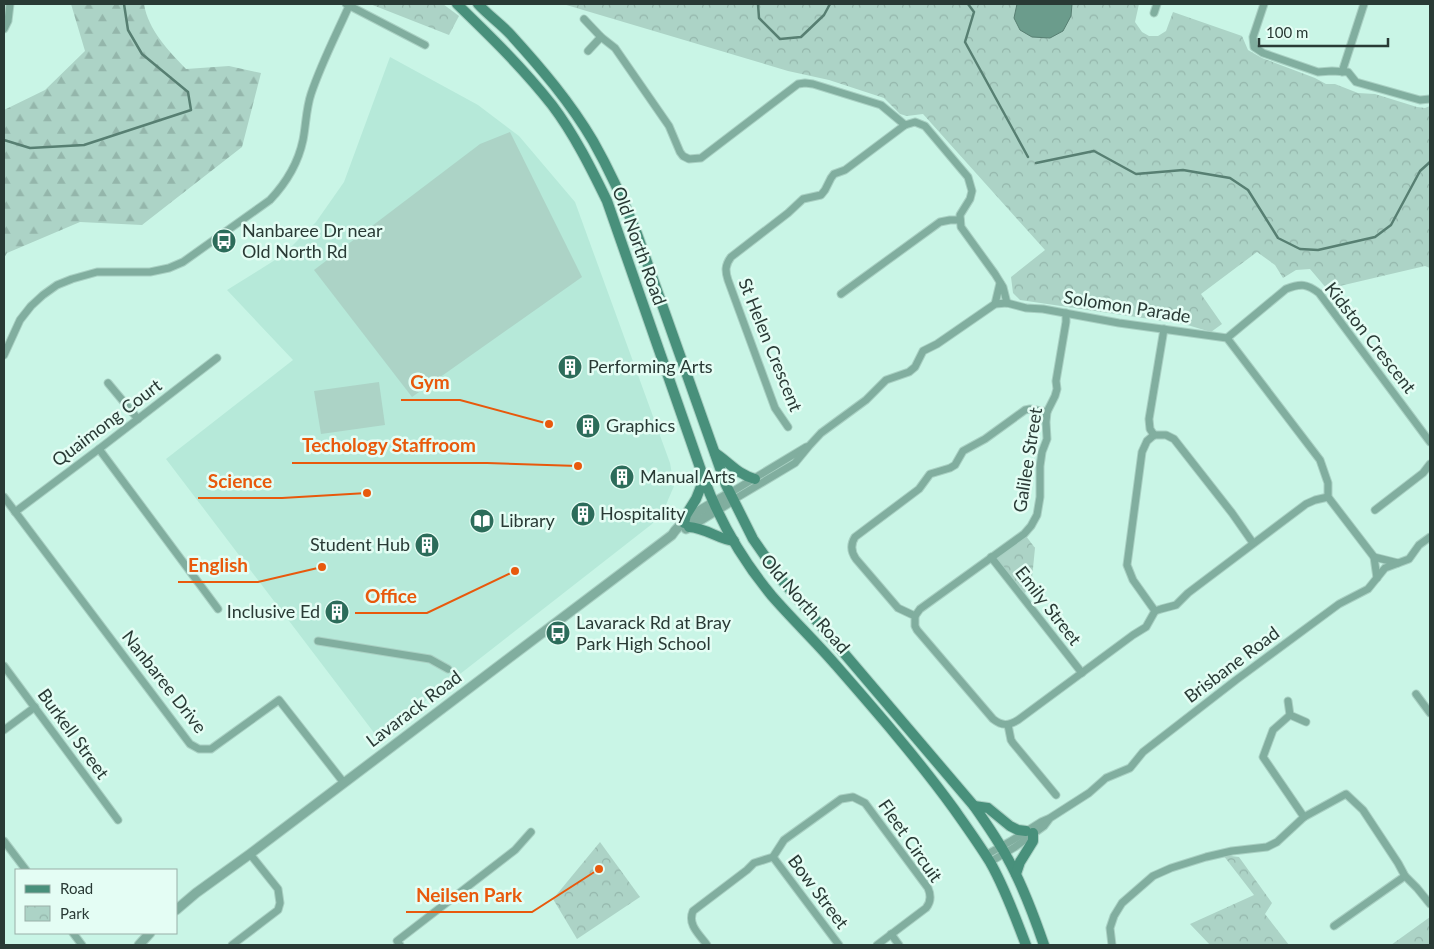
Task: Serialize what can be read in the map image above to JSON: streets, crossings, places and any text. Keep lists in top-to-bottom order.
{
  "streets": {
    "main road": ["Old North Road"],
    "street": [
      "Solomon Parade",
      "Kidston Crescent",
      "St Helen Crescent",
      "Quaimong Court",
      "Galilee Street",
      "Emily Street",
      "Brisbane Road",
      "Nanbaree Drive",
      "Lavarack Road",
      "Burkell Street",
      "Fleet Circuit",
      "Bow Street"
    ]
  },
  "crossings": [
    ["Old North Road", "Solomon Parade"],
    ["Old North Road", "Brisbane Road"],
    ["Old North Road", "Lavarack Road"],
    ["Solomon Parade", "Kidston Crescent"],
    ["Solomon Parade", "Galilee Street"],
    ["Solomon Parade", "Lavarack Road"],
    ["Quaimong Court", "Nanbaree Drive"],
    ["Galilee Street", "Emily Street"],
    ["Nanbaree Drive", "Lavarack Road"],
    ["Fleet Circuit", "Bow Street"]
  ],
  "places": {
    "bus stop": ["Nanbaree Dr near Old North Rd", "Lavarack Rd at Bray Park High School"],
    "building": [
      "Performing Arts",
      "Graphics",
      "Manual Arts",
      "Hospitality",
      "Student Hub",
      "Inclusive Ed"
    ],
    "other": [
      "Gym",
      "Techology Staffroom",
      "Science",
      "English",
      "Office",
      "Neilsen Park"
    ],
    "library": ["Library"]
  },
  "legend": ["Road", "Park"],
  "scale_bar": "100 m"
}
